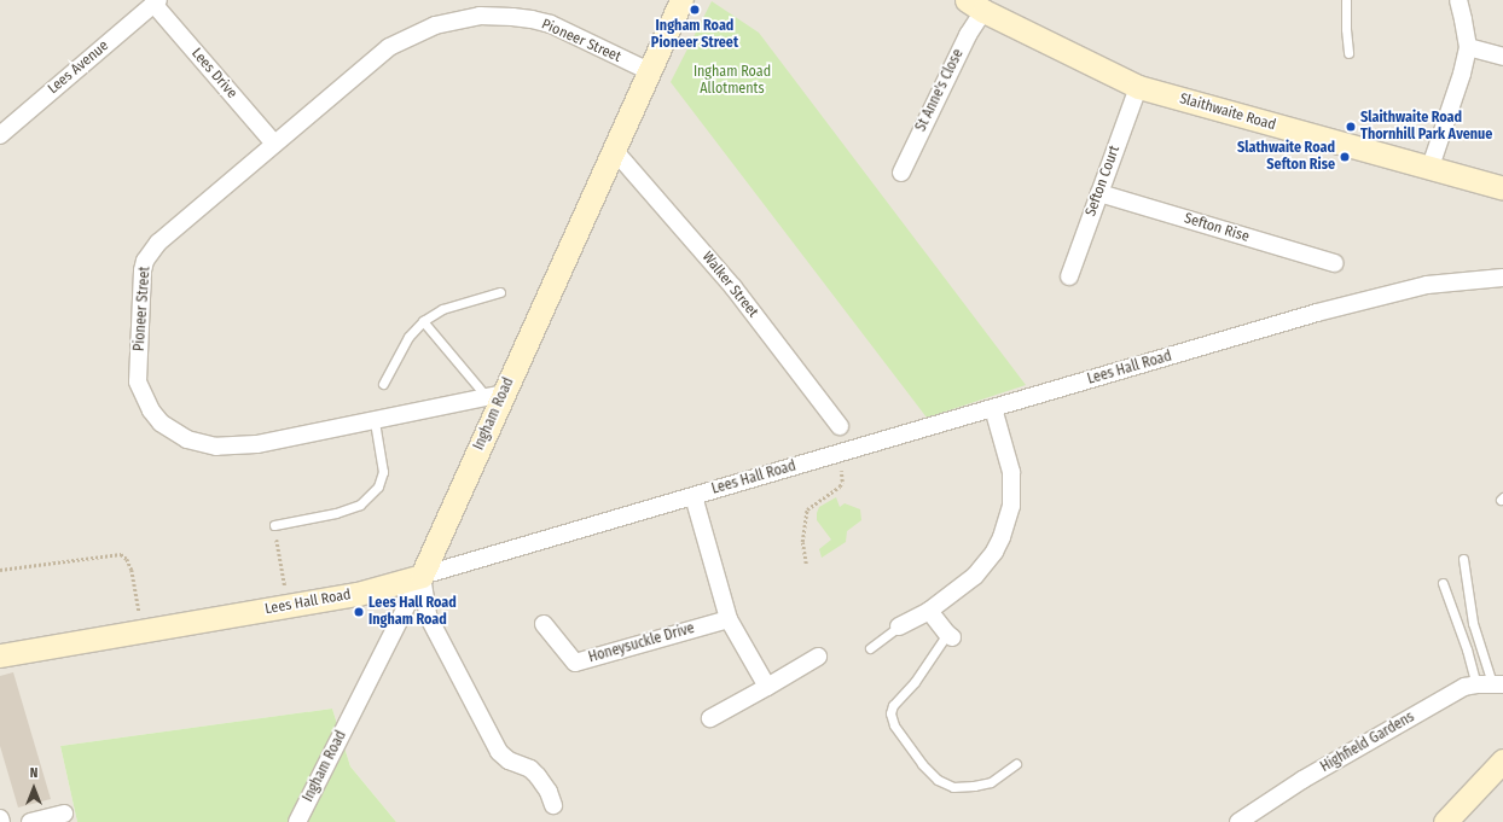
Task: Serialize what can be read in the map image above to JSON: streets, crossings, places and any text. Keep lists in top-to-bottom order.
{
  "streets": {
    "street": [
      "Pioneer Street",
      "Lees Avenue",
      "Lees Drive",
      "St Anne's Close",
      "Slaithwaite Road",
      "Sefton Court",
      "Sefton Rise",
      "Walker Street",
      "Lees Hall Road",
      "Ingham Road",
      "Honeysuckle Drive",
      "Highfield Gardens"
    ]
  },
  "crossings": [
    ["Pioneer Street", "Lees Drive"],
    ["Pioneer Street", "Ingham Road"],
    ["Lees Avenue", "Lees Drive"],
    ["St Anne's Close", "Slaithwaite Road"],
    ["Slaithwaite Road", "Sefton Court"],
    ["Sefton Court", "Sefton Rise"],
    ["Walker Street", "Ingham Road"],
    ["Lees Hall Road", "Ingham Road"]
  ],
  "parks": ["Ingham Road Allotments"],
  "places": [
    "Ingham Road Pioneer Street",
    "Slaithwaite Road Thornhill Park Avenue",
    "Slathwaite Road Sefton Rise",
    "Lees Hall Road Ingham Road"
  ],
  "north": "top"
}
